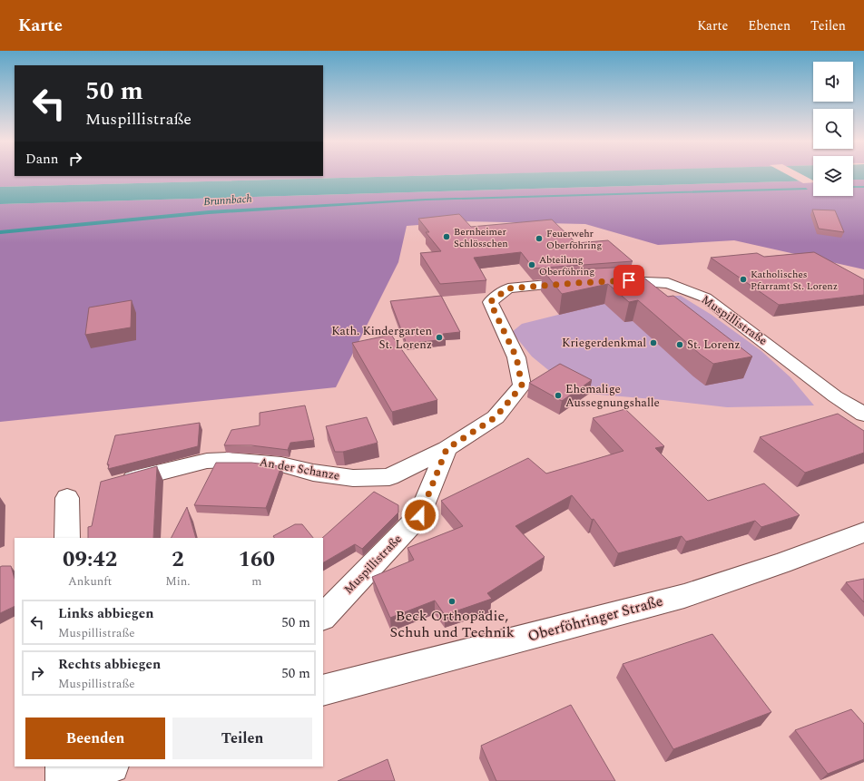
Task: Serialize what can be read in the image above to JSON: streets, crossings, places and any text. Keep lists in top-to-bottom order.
{
  "streets": {
    "street": ["Muspillistraße", "An der Schanze", "Oberföhringer Straße"]
  },
  "crossings": [
    ["Muspillistraße", "An der Schanze"]
  ],
  "water": ["Brunnbach"],
  "places": [
    "Bernheimer Schlösschen",
    "Feuerwehr Oberföhring",
    "Abteilung Oberföhring",
    "Katholisches Pfarramt St. Lorenz",
    "Kath. Kindergarten St. Lorenz",
    "Kriegerdenkmal",
    "St. Lorenz",
    "Ehemalige Aussegnungshalle",
    "Beck Orthopädie, Schuh und Technik"
  ],
  "page": {
    "header": "Karte",
    "nav": ["Karte", "Ebenen", "Teilen"],
    "turn": ["50 m", "Muspillistraße"],
    "then": "Dann",
    "eta": [
      "09:42",
      "Ankunft",
      "2",
      "Min.",
      "160",
      "m"
    ],
    "list": [
      {
        "name": "Links abbiegen",
        "note": "Muspillistraße",
        "value": "50 m"
      },
      {
        "name": "Rechts abbiegen",
        "note": "Muspillistraße",
        "value": "50 m"
      }
    ],
    "buttons": ["Beenden", "Teilen"]
  }
}
